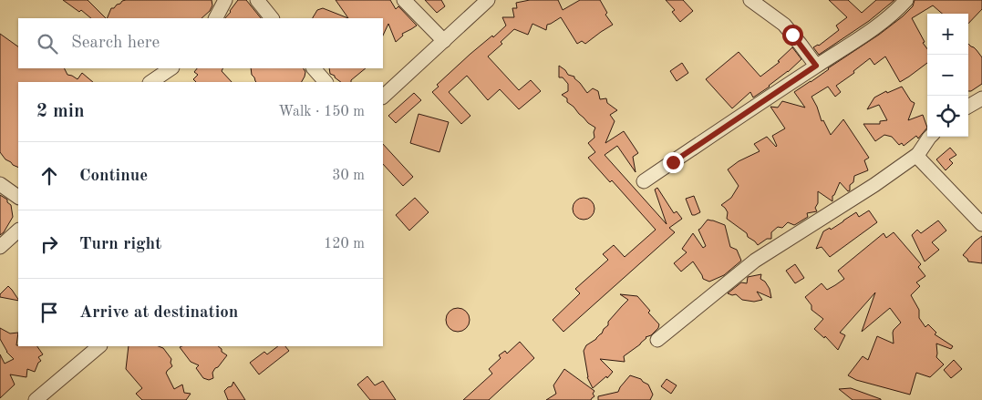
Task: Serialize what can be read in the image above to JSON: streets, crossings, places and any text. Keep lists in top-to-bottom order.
{
  "page": {
    "map_buttons": ["+", "−"],
    "search": "Search here",
    "heading": ["2 min", "Walk · 150 m"],
    "list": [
      ["Continue", "30 m"],
      ["Turn right", "120 m"],
      "Arrive at destination"
    ]
  }
}
